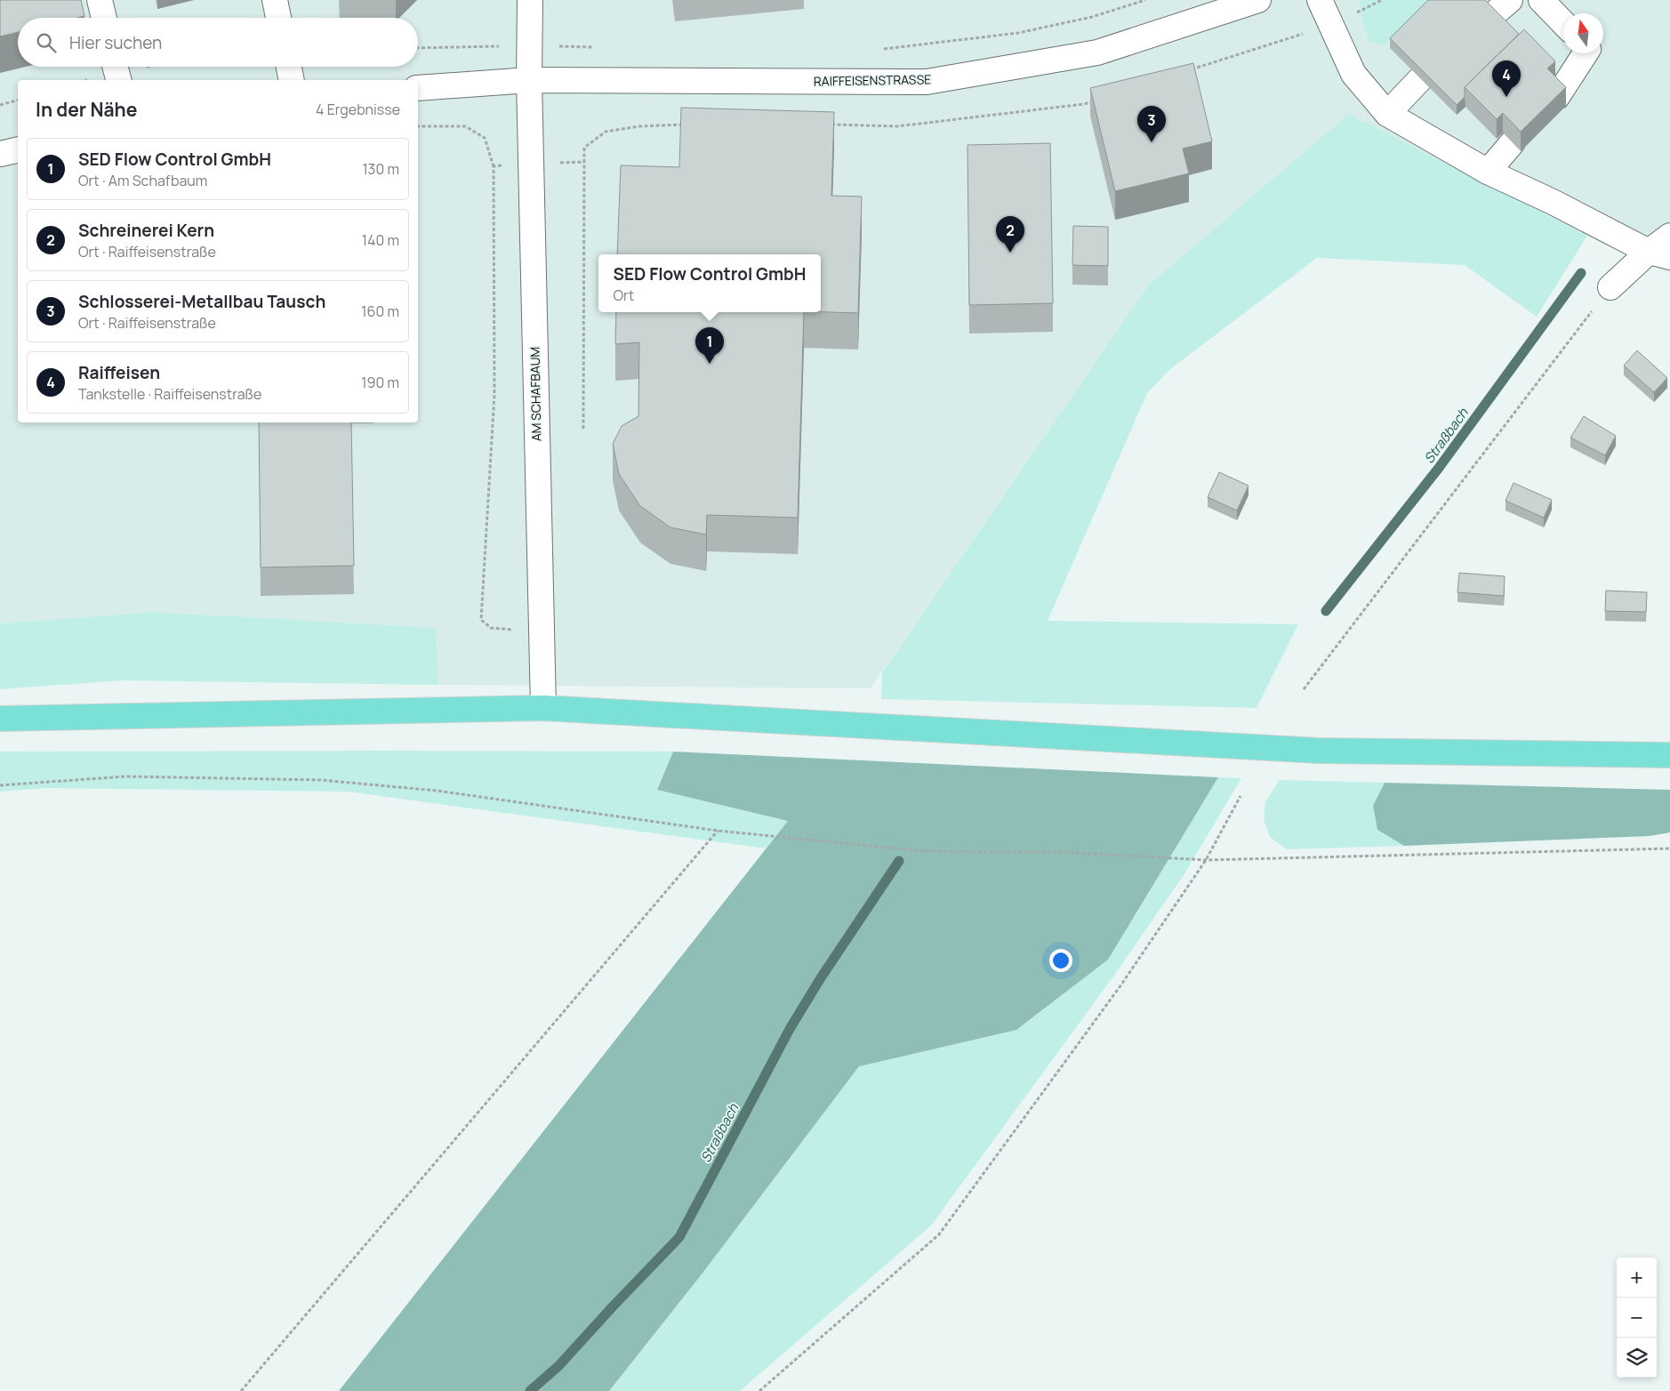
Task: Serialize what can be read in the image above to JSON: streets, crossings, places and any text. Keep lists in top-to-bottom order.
{
  "streets": {
    "street": ["RAIFFEISENSTRASSE", "AM SCHAFBAUM"]
  },
  "crossings": [
    ["RAIFFEISENSTRASSE", "AM SCHAFBAUM"]
  ],
  "water": ["Straßbach"],
  "north": "top",
  "page": {
    "search": "Hier suchen",
    "pins": [
      "4",
      "3",
      "2",
      "1"
    ],
    "heading": ["In der Nähe", "4 Ergebnisse"],
    "list": [
      {
        "mark": "1",
        "name": "SED Flow Control GmbH",
        "note": "Ort · Am Schafbaum",
        "value": "130 m"
      },
      {
        "mark": "2",
        "name": "Schreinerei Kern",
        "note": "Ort · Raiffeisenstraße",
        "value": "140 m"
      },
      {
        "mark": "3",
        "name": "Schlosserei-Metallbau Tausch",
        "note": "Ort · Raiffeisenstraße",
        "value": "160 m"
      },
      {
        "mark": "4",
        "name": "Raiffeisen",
        "note": "Tankstelle · Raiffeisenstraße",
        "value": "190 m"
      }
    ],
    "popup": ["SED Flow Control GmbH", "Ort"],
    "map_buttons": ["+", "−"]
  }
}
